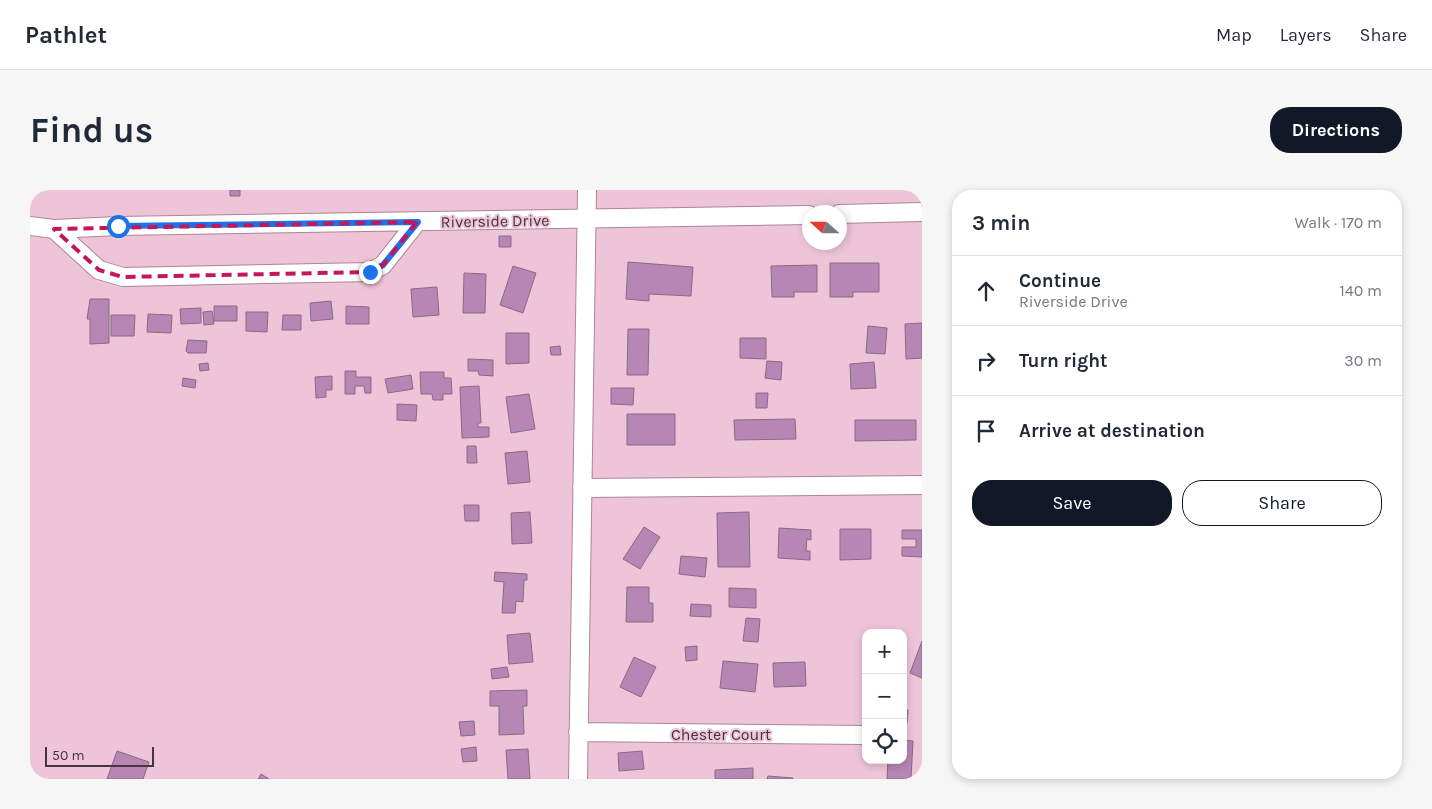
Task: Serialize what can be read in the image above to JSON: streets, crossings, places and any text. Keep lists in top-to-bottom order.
{
  "streets": {
    "street": ["Riverside Drive", "Chester Court"]
  },
  "scale_bar": "50 m",
  "north": "left",
  "page": {
    "header": "Pathlet",
    "nav": ["Map", "Layers", "Share"],
    "buttons": [
      "Directions",
      ["Save", "Share"]
    ],
    "title": "Find us",
    "heading": ["3 min", "Walk · 170 m"],
    "list": [
      ["Continue", "Riverside Drive", "140 m"],
      ["Turn right", "30 m"],
      "Arrive at destination"
    ],
    "map_buttons": ["+", "−"],
    "scale": "50 m"
  }
}
